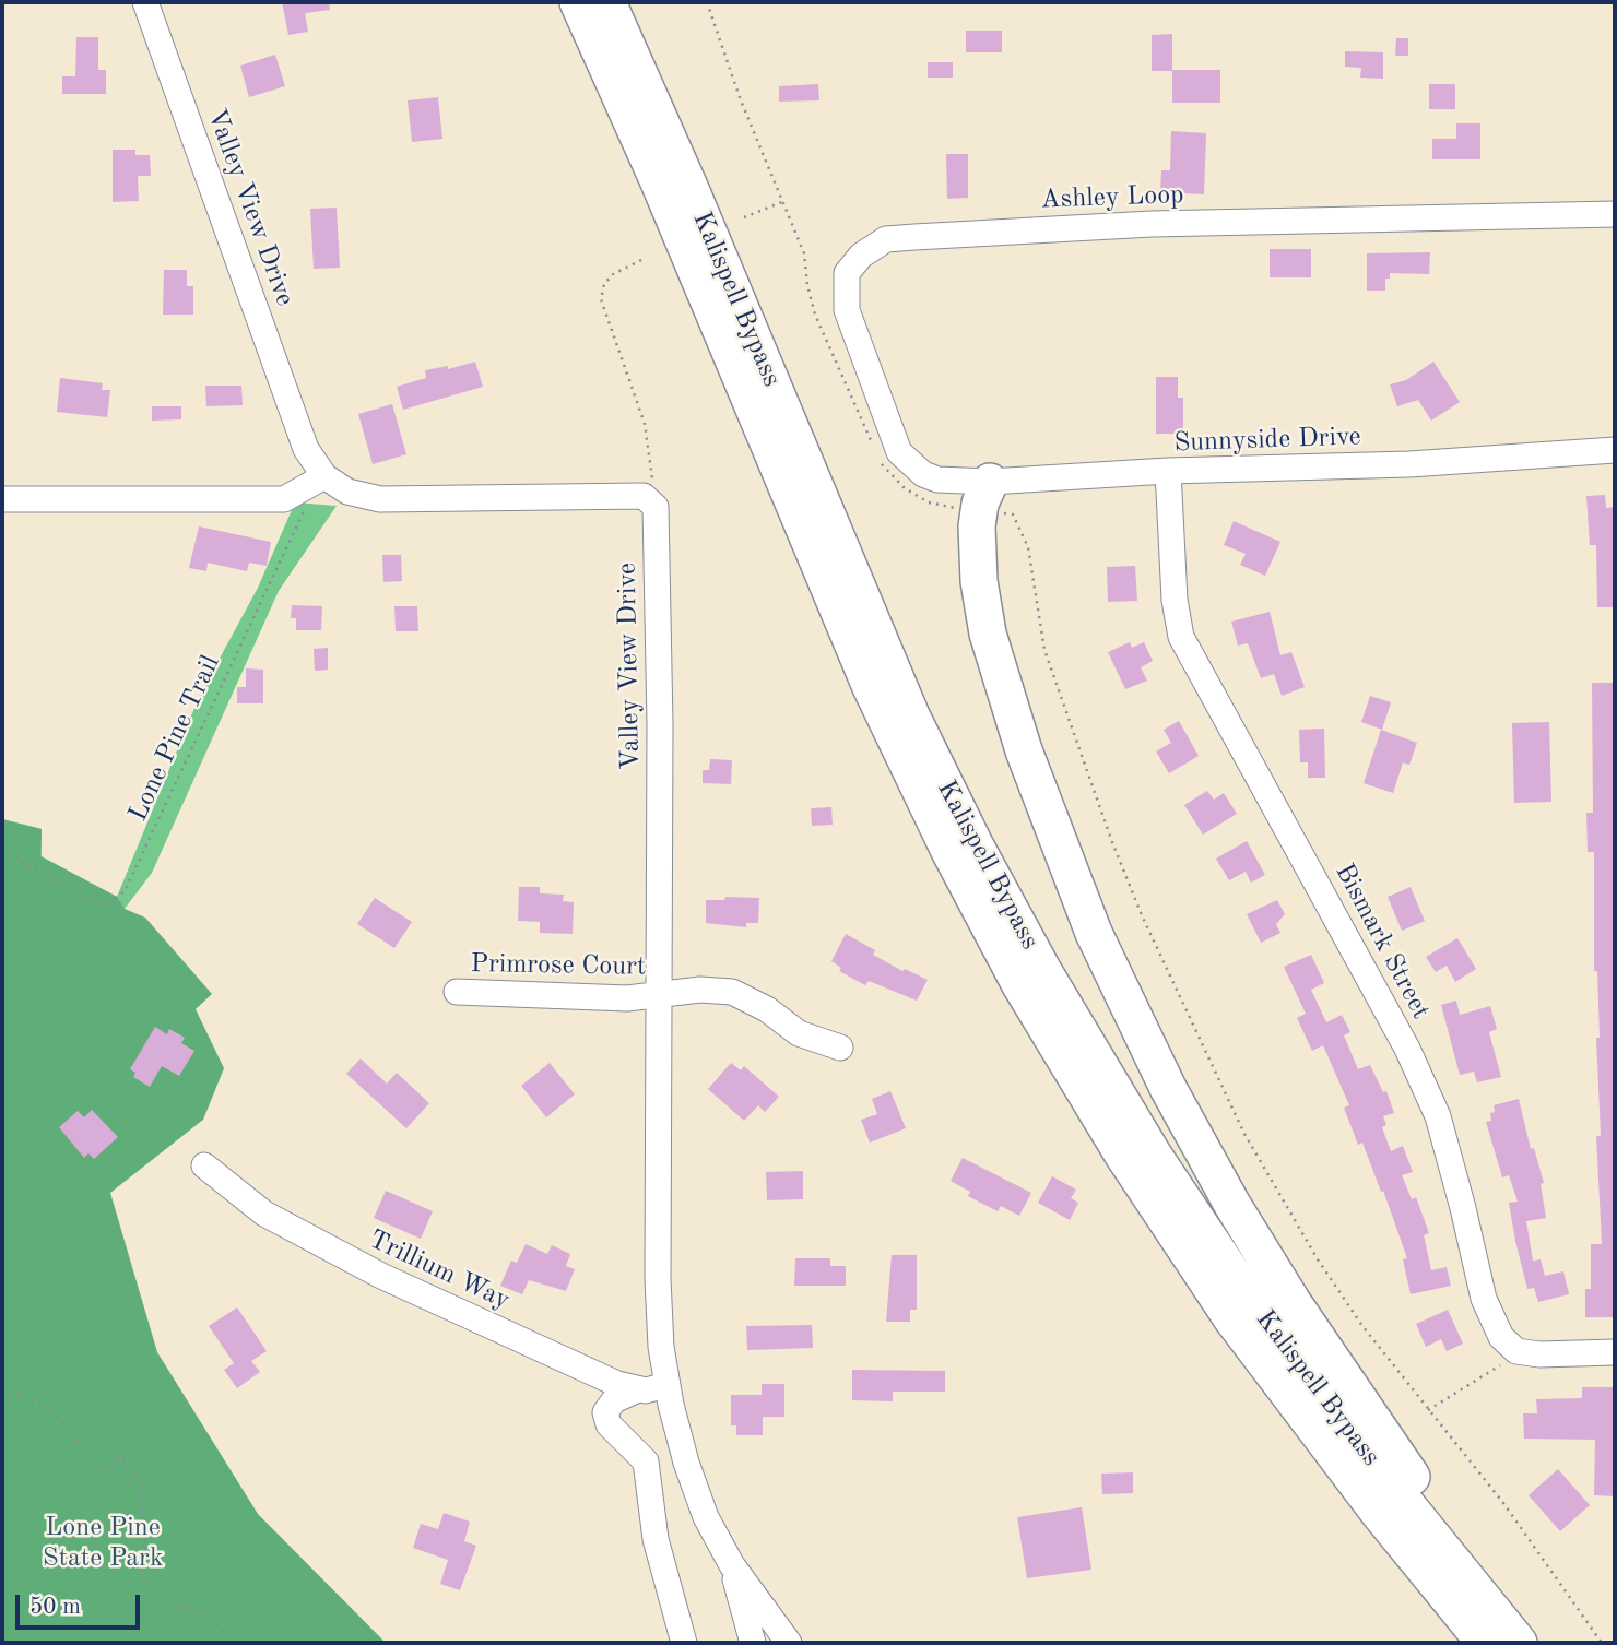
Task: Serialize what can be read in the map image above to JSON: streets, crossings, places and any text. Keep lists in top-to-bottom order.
{
  "streets": {
    "highway": ["Kalispell Bypass"],
    "street": [
      "Ashley Loop",
      "Valley View Drive",
      "Sunnyside Drive",
      "Bismark Street",
      "Primrose Court",
      "Trillium Way"
    ],
    "path": ["Lone Pine Trail"]
  },
  "crossings": [
    ["Ashley Loop", "Sunnyside Drive"],
    ["Valley View Drive", "Lone Pine Trail"],
    ["Valley View Drive", "Primrose Court"],
    ["Sunnyside Drive", "Bismark Street"]
  ],
  "parks": ["Lone Pine State Park"],
  "scale_bar": "50 m"
}
